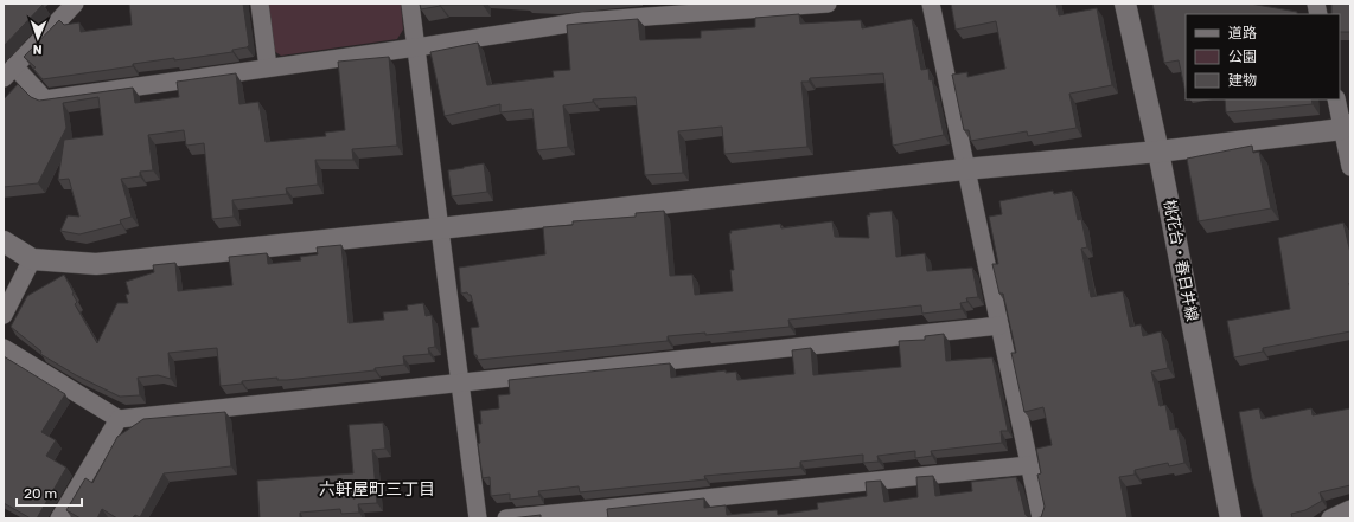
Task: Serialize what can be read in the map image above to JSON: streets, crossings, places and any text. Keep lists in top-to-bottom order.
{
  "streets": {
    "street": ["桃花台・春日井線"]
  },
  "districts": ["六軒屋町三丁目"],
  "legend": ["道路", "公園", "建物"],
  "scale_bar": "20 m",
  "north": "bottom"
}
